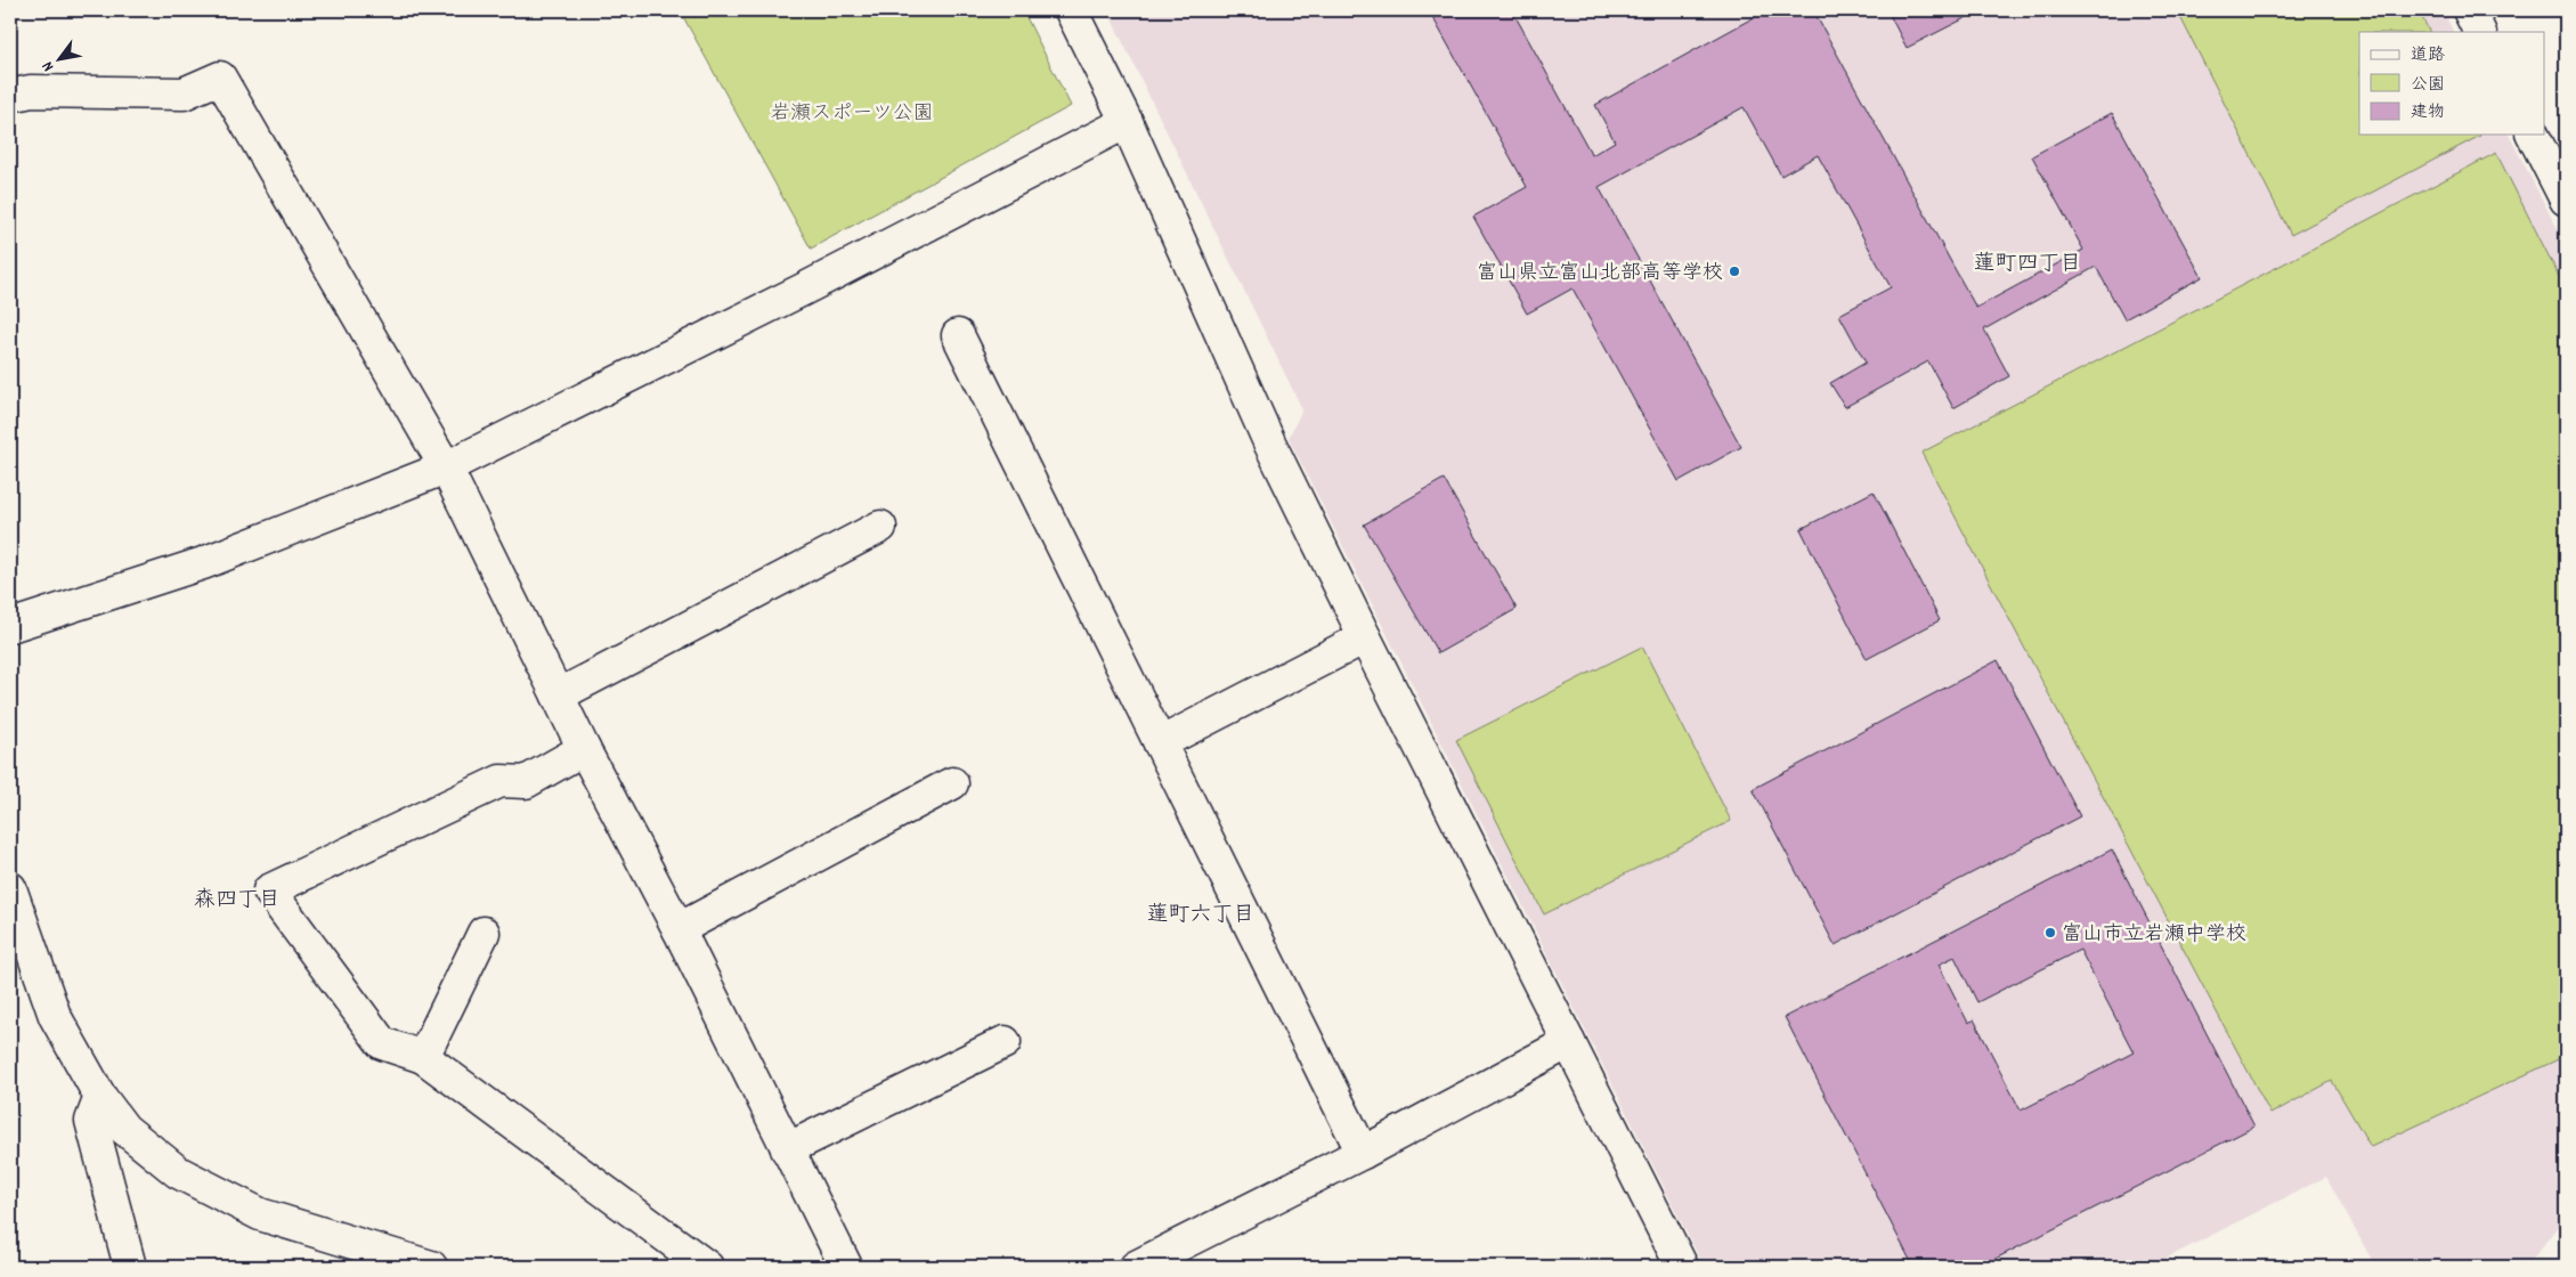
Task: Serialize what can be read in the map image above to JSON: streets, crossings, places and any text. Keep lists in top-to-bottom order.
{
  "districts": ["蓮町四丁目", "森四丁目", "蓮町六丁目"],
  "parks": ["岩瀬スポーツ公園"],
  "places": ["富山県立富山北部高等学校", "富山市立岩瀬中学校"],
  "legend": ["道路", "公園", "建物"],
  "north": "bottom left"
}
